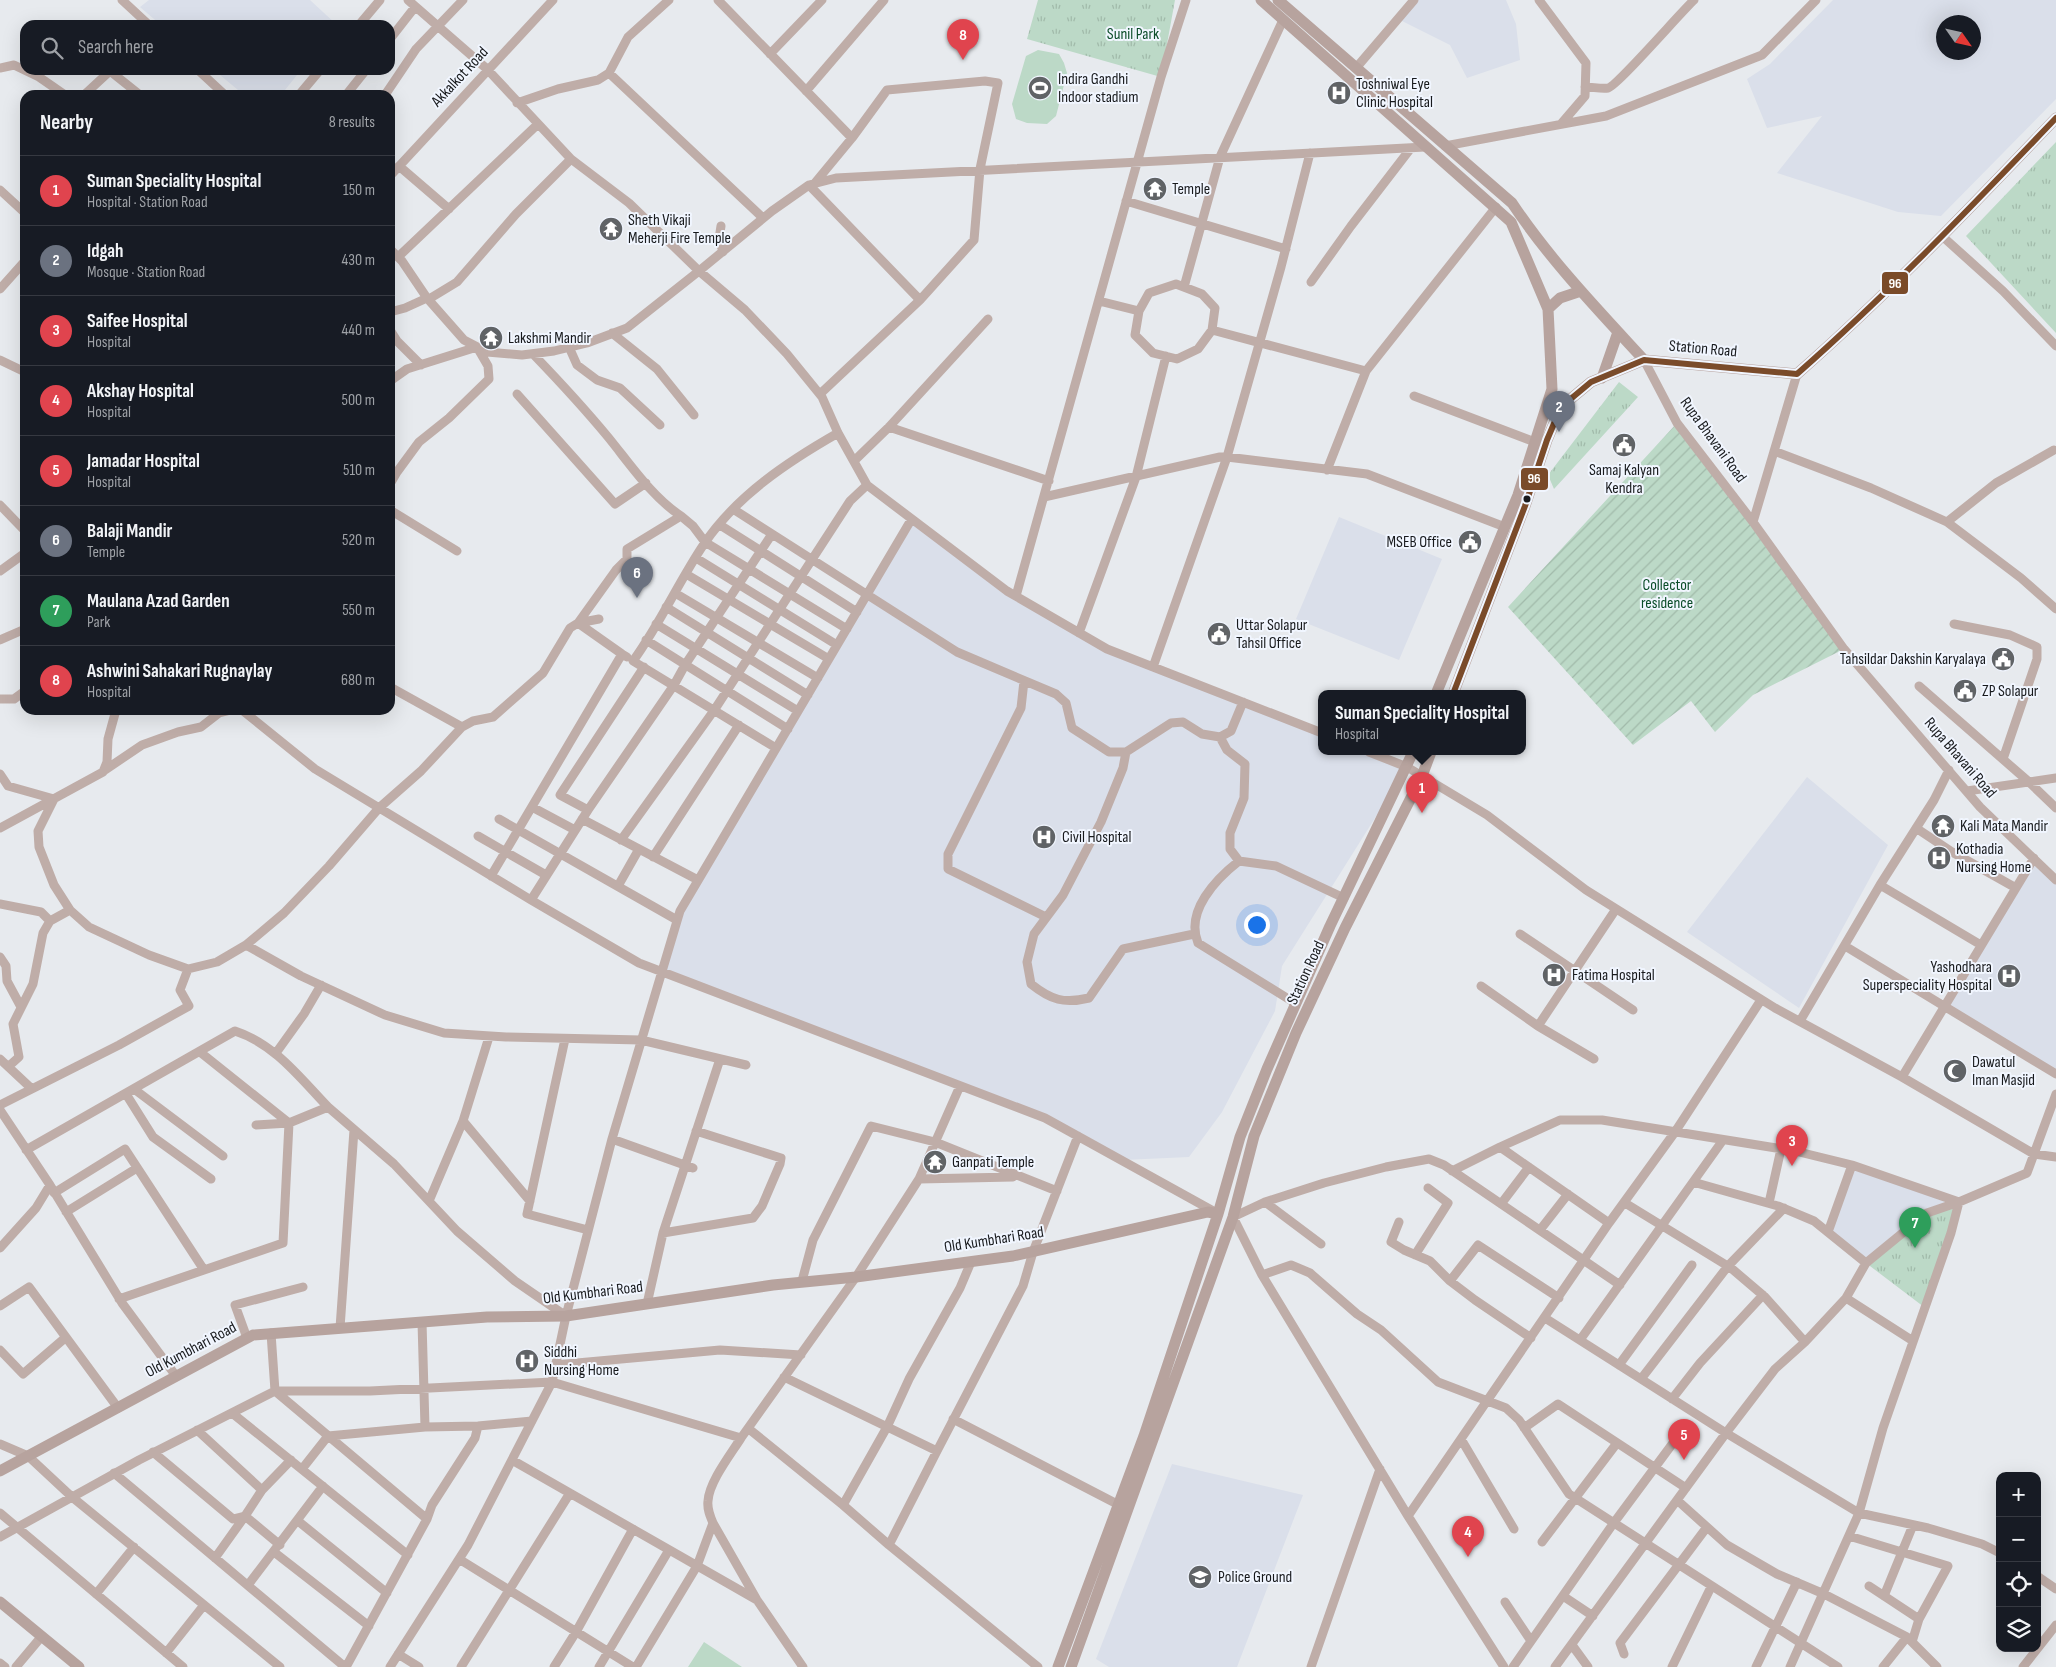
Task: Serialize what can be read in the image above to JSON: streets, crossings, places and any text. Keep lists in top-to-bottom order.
{
  "streets": {
    "main road": ["Station Road", "Rupa Bhavani Road", "Old Kumbhari Road"],
    "street": ["Akkalkot Road"]
  },
  "crossings": [
    ["Station Road", "Rupa Bhavani Road"]
  ],
  "parks": ["Sunil Park", "Collector residence"],
  "places": {
    "sports": ["Indira Gandhi Indoor stadium"],
    "hospital": [
      "Toshniwal Eye Clinic Hospital",
      "Civil Hospital",
      "Kothadia Nursing Home",
      "Fatima Hospital",
      "Yashodhara Superspeciality Hospital",
      "Siddhi Nursing Home"
    ],
    "temple": [
      "Temple",
      "Sheth Vikaji Meherji Fire Temple",
      "Lakshmi Mandir",
      "Kali Mata Mandir",
      "Ganpati Temple"
    ],
    "public building": [
      "Samaj Kalyan Kendra",
      "MSEB Office",
      "Uttar Solapur Tahsil Office",
      "Tahsildar Dakshin Karyalaya",
      "ZP Solapur"
    ],
    "mosque": ["Dawatul Iman Masjid"],
    "school or university": ["Police Ground"]
  },
  "lines": ["transit line 96"],
  "north": "bottom right",
  "page": {
    "pins": [
      "8",
      "2",
      "6",
      "1",
      "3",
      "7",
      "5",
      "4"
    ],
    "search": "Search here",
    "heading": ["Nearby", "8 results"],
    "list": [
      {
        "mark": "1",
        "name": "Suman Speciality Hospital",
        "note": "Hospital · Station Road",
        "value": "150 m"
      },
      {
        "mark": "2",
        "name": "Idgah",
        "note": "Mosque · Station Road",
        "value": "430 m"
      },
      {
        "mark": "3",
        "name": "Saifee Hospital",
        "note": "Hospital",
        "value": "440 m"
      },
      {
        "mark": "4",
        "name": "Akshay Hospital",
        "note": "Hospital",
        "value": "500 m"
      },
      {
        "mark": "5",
        "name": "Jamadar Hospital",
        "note": "Hospital",
        "value": "510 m"
      },
      {
        "mark": "6",
        "name": "Balaji Mandir",
        "note": "Temple",
        "value": "520 m"
      },
      {
        "mark": "7",
        "name": "Maulana Azad Garden",
        "note": "Park",
        "value": "550 m"
      },
      {
        "mark": "8",
        "name": "Ashwini Sahakari Rugnaylay",
        "note": "Hospital",
        "value": "680 m"
      }
    ],
    "popup": ["Suman Speciality Hospital", "Hospital"],
    "map_buttons": ["+", "−"]
  }
}
